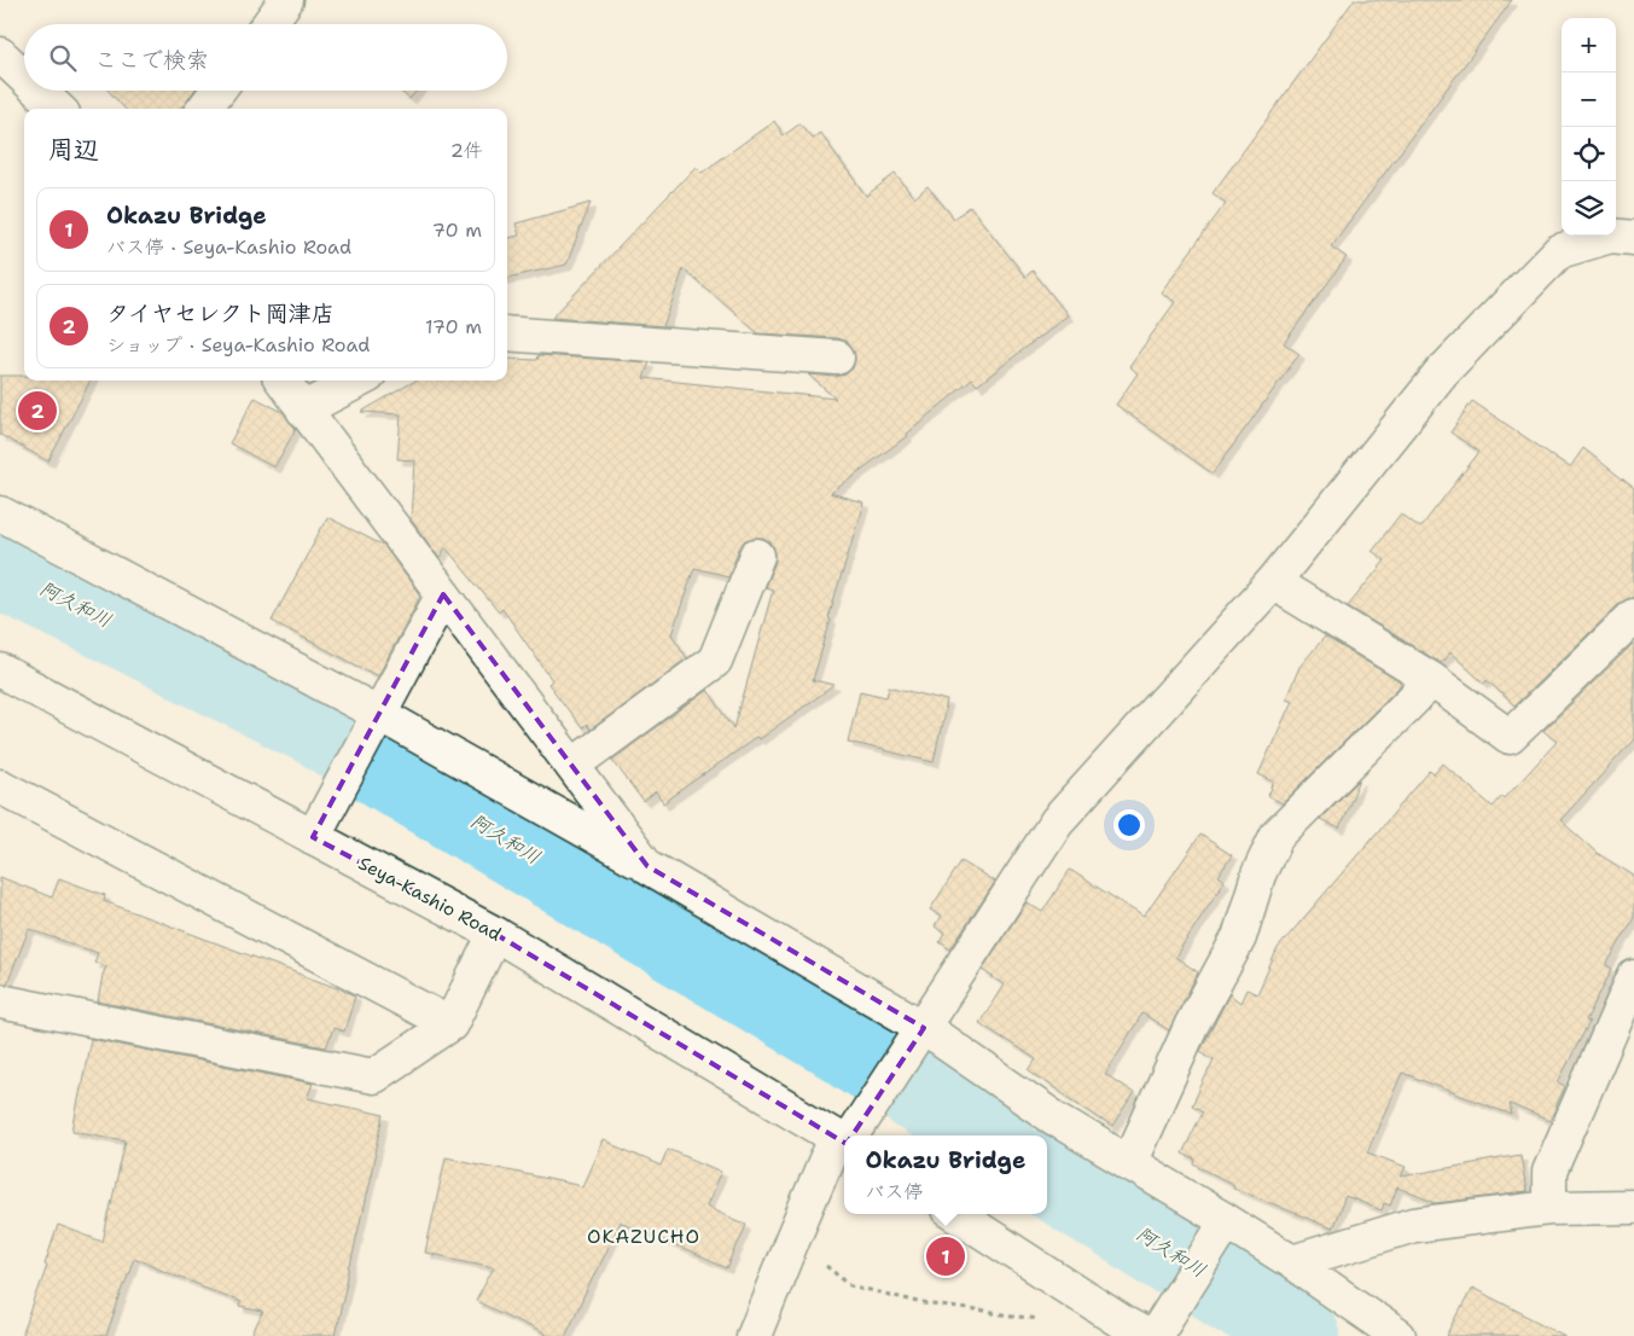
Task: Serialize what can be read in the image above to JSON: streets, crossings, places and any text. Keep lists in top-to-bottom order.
{
  "streets": {
    "street": ["Seya-Kashio Road"]
  },
  "districts": ["OKAZUCHO"],
  "water": ["阿久和川"],
  "page": {
    "map_buttons": ["+", "−"],
    "search": "ここで検索",
    "heading": ["周辺", "2件"],
    "list": [
      {
        "mark": "1",
        "name": "Okazu Bridge",
        "note": "バス停 · Seya-Kashio Road",
        "value": "70 m"
      },
      {
        "mark": "2",
        "name": "タイヤセレクト岡津店",
        "note": "ショップ · Seya-Kashio Road",
        "value": "170 m"
      }
    ],
    "pins": ["2", "1"],
    "popup": ["Okazu Bridge", "バス停"]
  }
}
